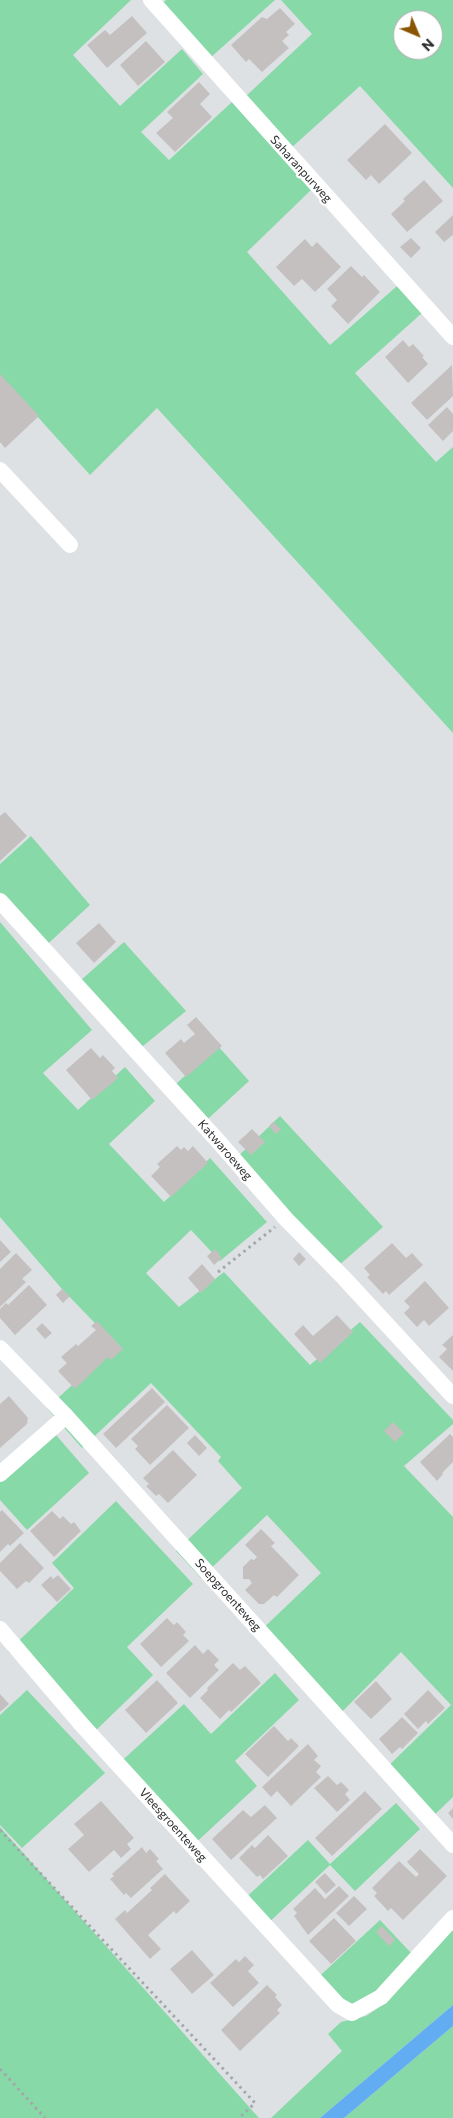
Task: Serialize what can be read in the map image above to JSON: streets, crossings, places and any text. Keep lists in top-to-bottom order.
{
  "streets": {
    "street": [
      "Saharanpurweg",
      "Katwaroeweg",
      "Soepgroenteweg",
      "Vleesgroenteweg"
    ]
  },
  "north": "bottom right"
}
